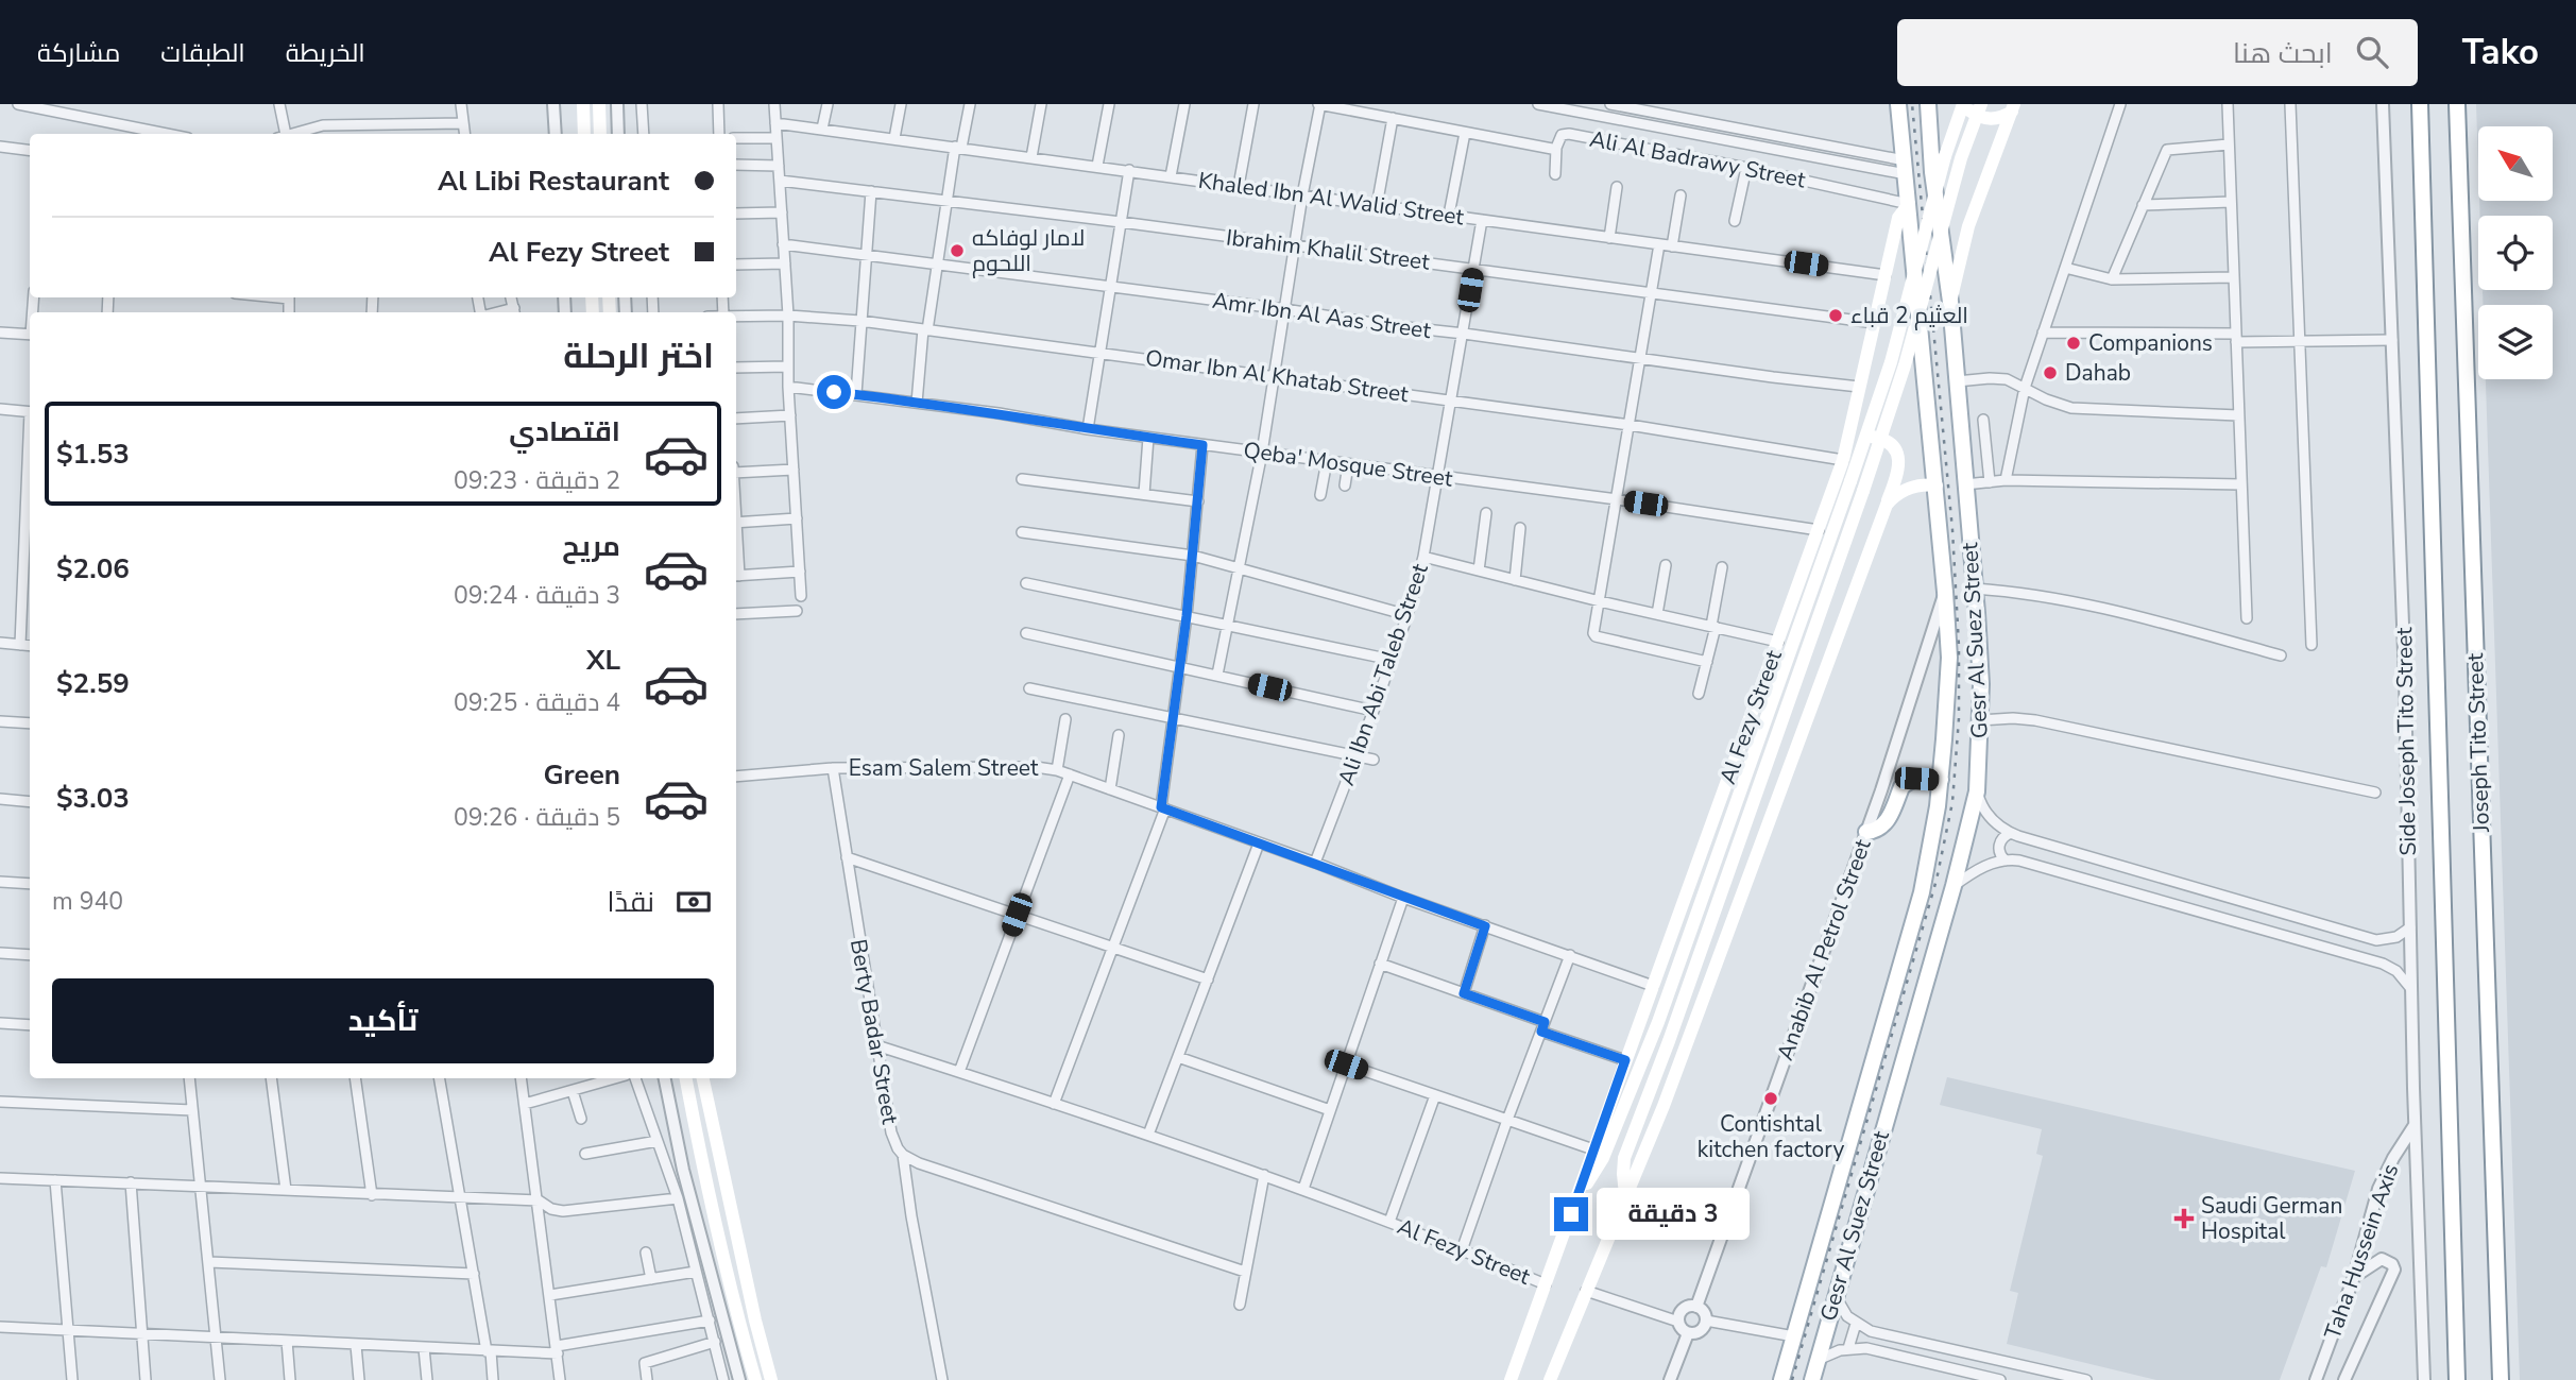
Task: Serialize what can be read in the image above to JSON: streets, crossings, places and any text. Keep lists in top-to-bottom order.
{
  "streets": {
    "main road": ["Gesr Al Suez Street", "Al Fezy Street", "Joseph Tito Street"],
    "street": [
      "Ali Al Badrawy Street",
      "Khaled Ibn Al Walid Street",
      "Ibrahim Khalil Street",
      "Amr Ibn Al Aas Street",
      "Omar Ibn Al Khatab Street",
      "Qeba' Mosque Street",
      "Ali Ibn Abi Taleb Street",
      "Side Joseph Tito Street",
      "Esam Salem Street",
      "Anabib Al Petrol Street",
      "Berty Badar Street",
      "Taha Hussein Axis"
    ]
  },
  "crossings": [
    ["Ali Al Badrawy Street", "Gesr Al Suez Street"],
    ["Ali Al Badrawy Street", "Al Fezy Street"],
    ["Khaled Ibn Al Walid Street", "Ali Ibn Abi Taleb Street"],
    ["Khaled Ibn Al Walid Street", "Al Fezy Street"],
    ["Ibrahim Khalil Street", "Ali Ibn Abi Taleb Street"],
    ["Ibrahim Khalil Street", "Al Fezy Street"],
    ["Amr Ibn Al Aas Street", "Ali Ibn Abi Taleb Street"],
    ["Amr Ibn Al Aas Street", "Al Fezy Street"],
    ["Omar Ibn Al Khatab Street", "Ali Ibn Abi Taleb Street"],
    ["Omar Ibn Al Khatab Street", "Al Fezy Street"],
    ["Qeba' Mosque Street", "Ali Ibn Abi Taleb Street"],
    ["Qeba' Mosque Street", "Al Fezy Street"],
    ["Gesr Al Suez Street", "Al Fezy Street"],
    ["Gesr Al Suez Street", "Anabib Al Petrol Street"],
    ["Ali Ibn Abi Taleb Street", "Esam Salem Street"],
    ["Al Fezy Street", "Esam Salem Street"],
    ["Al Fezy Street", "Berty Badar Street"],
    ["Side Joseph Tito Street", "Taha Hussein Axis"],
    ["Esam Salem Street", "Berty Badar Street"]
  ],
  "places": {
    "other": [
      "لامار لوفاكه اللحوم",
      "العثيم 2 قباء",
      "Companions",
      "Dahab",
      "Contishtal kitchen factory"
    ],
    "health": ["Saudi German Hospital"]
  },
  "north": "top left",
  "page": {
    "header": "Tako",
    "search": "ابحث هنا",
    "nav": ["الخريطة", "الطبقات", "مشاركة"],
    "banner": ["Al Libi Restaurant", "Al Fezy Street"],
    "heading": "اختر الرحلة",
    "list": [
      {
        "name": "اقتصادي",
        "note": "2 دقيقة · 09:23",
        "value": "$1.53"
      },
      {
        "name": "مريح",
        "note": "3 دقيقة · 09:24",
        "value": "$2.06"
      },
      {
        "name": "XL",
        "note": "4 دقيقة · 09:25",
        "value": "$2.59"
      },
      {
        "name": "Green",
        "note": "5 دقيقة · 09:26",
        "value": "$3.03"
      }
    ],
    "pay": ["نقدًا", "940 m"],
    "buttons": "تأكيد",
    "bubble": "3 دقيقة"
  }
}
